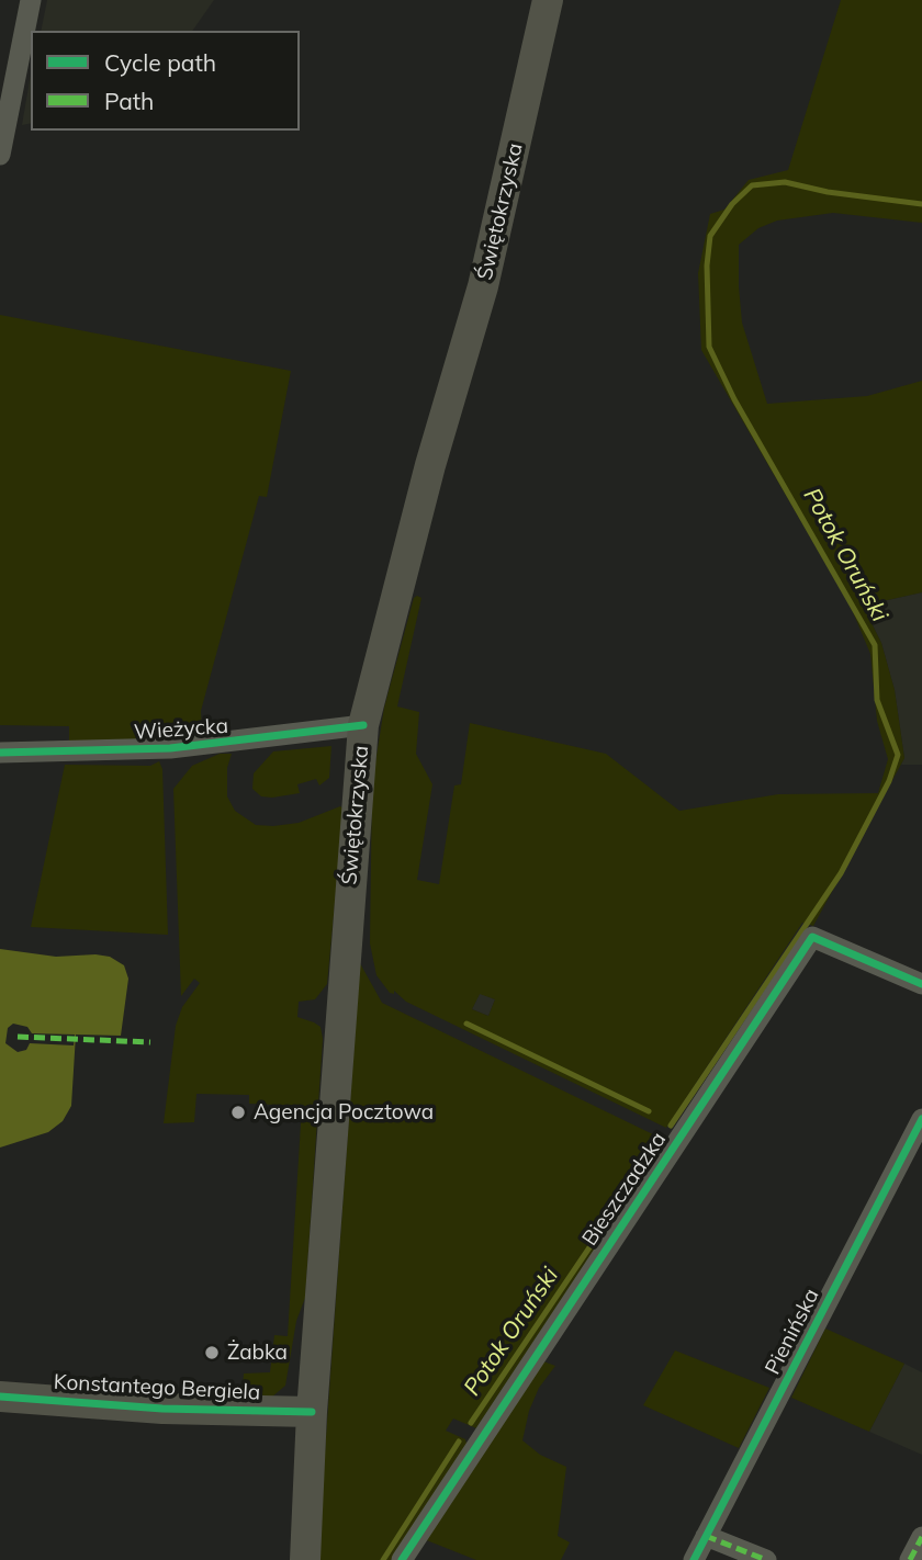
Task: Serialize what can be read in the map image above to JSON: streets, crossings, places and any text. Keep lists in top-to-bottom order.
{
  "streets": {
    "main road": ["Świętokrzyska", "Konstantego Bergiela"],
    "street": ["Wieżycka", "Bieszczadzka", "Pienińska"]
  },
  "crossings": [
    ["Świętokrzyska", "Wieżycka"],
    ["Świętokrzyska", "Konstantego Bergiela"]
  ],
  "water": ["Potok Oruński"],
  "places": ["Agencja Pocztowa", "Żabka"],
  "legend": ["Cycle path", "Path"]
}
